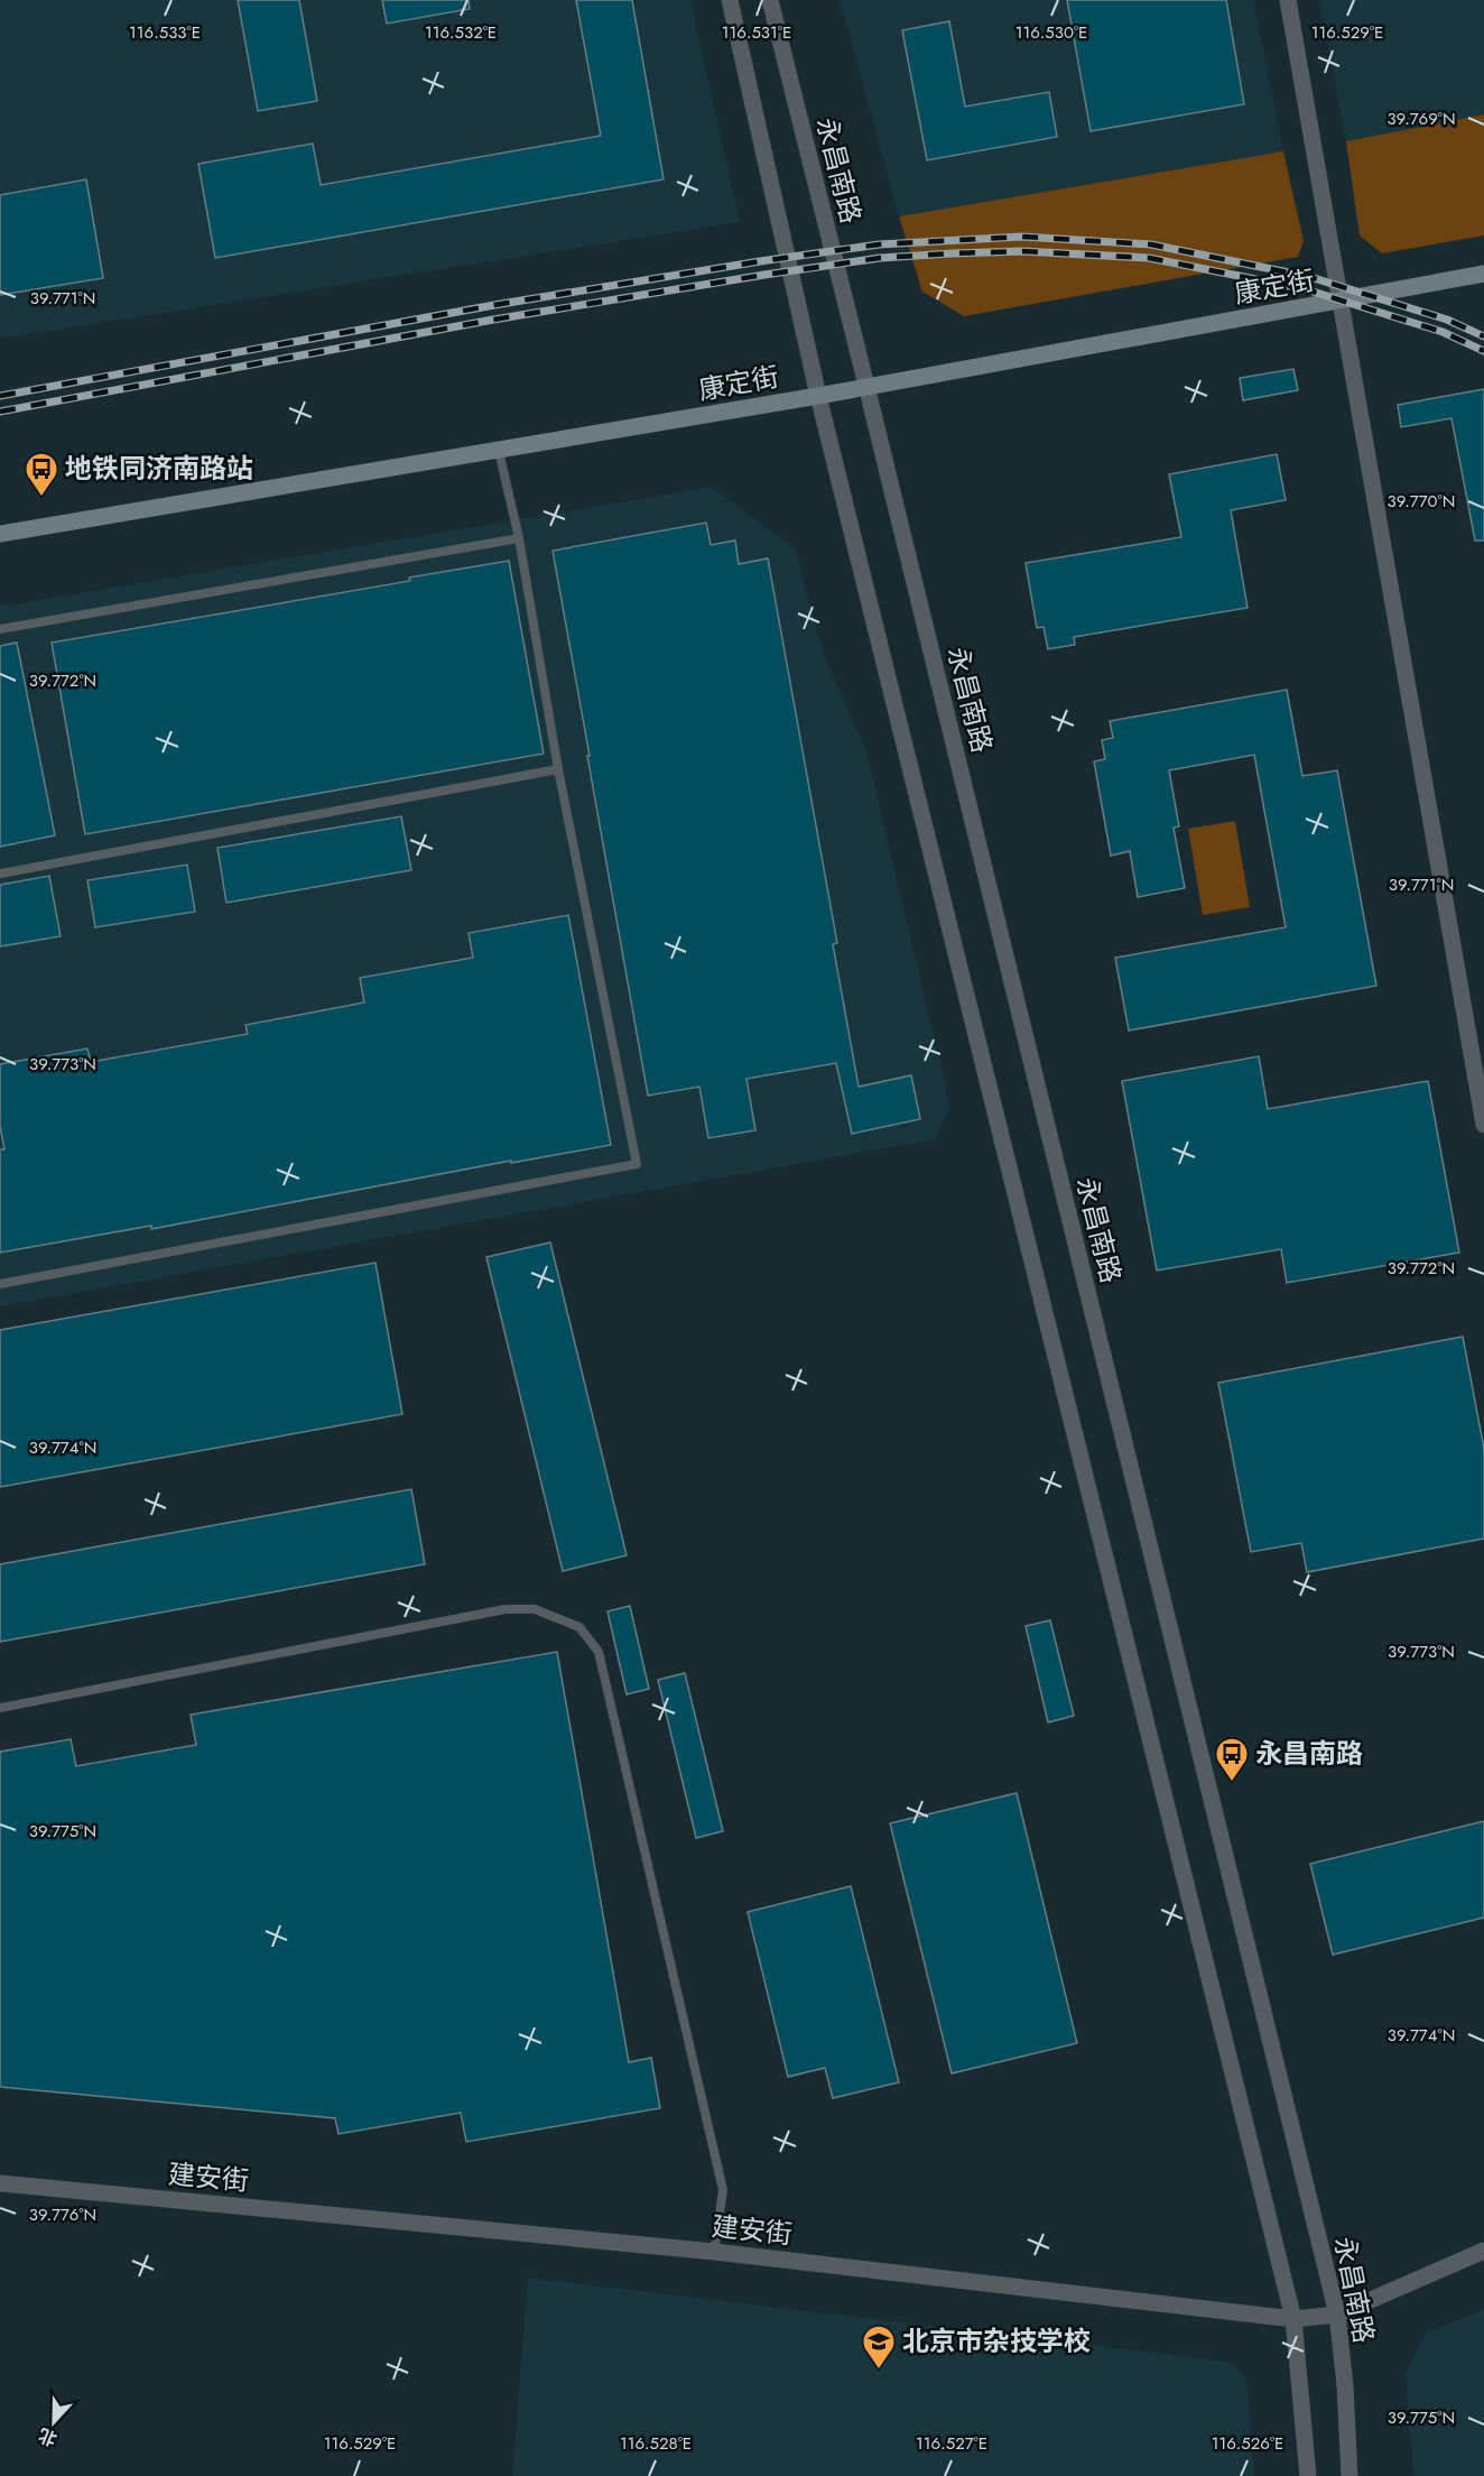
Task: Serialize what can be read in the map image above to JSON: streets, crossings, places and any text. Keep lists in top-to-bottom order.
{
  "streets": {
    "main road": ["康定街"],
    "street": ["永昌南路", "建安街"]
  },
  "crossings": [
    ["永昌南路", "康定街"],
    ["永昌南路", "建安街"]
  ],
  "places": {
    "bus stop": ["地铁同济南路站", "永昌南路"],
    "school or university": ["北京市杂技学校"]
  },
  "north": "bottom",
  "coordinates": [
    "116.533°E",
    "116.532°E",
    "116.530°E",
    "116.529°E",
    "116.531°E",
    "39.769°N",
    "39.771°N",
    "39.770°N",
    "39.772°N",
    "39.773°N",
    "39.774°N",
    "39.775°N",
    "39.776°N",
    "116.528°E",
    "116.527°E",
    "116.526°E"
  ]
}
